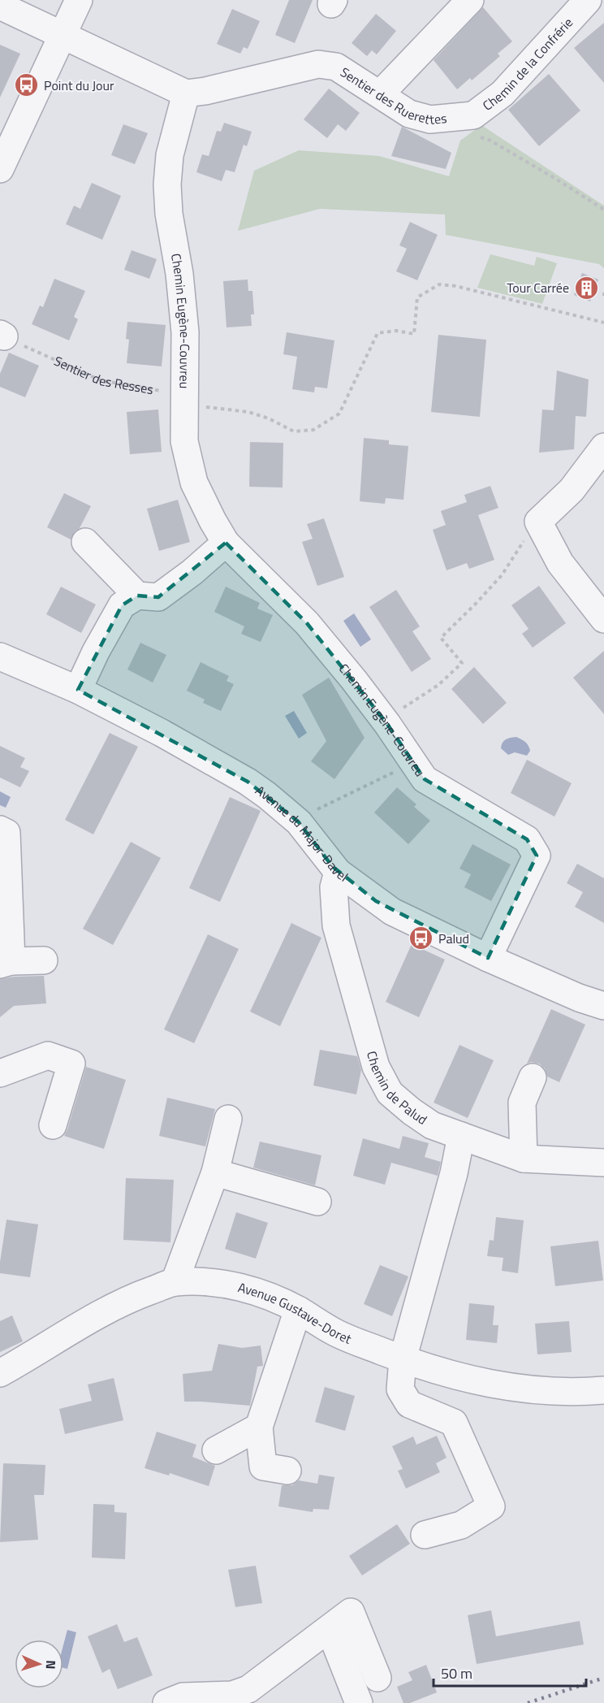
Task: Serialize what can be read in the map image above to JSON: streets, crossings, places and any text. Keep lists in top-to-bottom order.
{
  "streets": {
    "street": [
      "Chemin de la Confrérie",
      "Sentier des Ruerettes",
      "Chemin Eugène-Couvreu",
      "Avenue du Major-Davel",
      "Chemin de Palud",
      "Avenue Gustave-Doret"
    ],
    "path": ["Sentier des Resses"]
  },
  "crossings": [
    ["Chemin de la Confrérie", "Sentier des Ruerettes"],
    ["Sentier des Ruerettes", "Chemin Eugène-Couvreu"],
    ["Chemin Eugène-Couvreu", "Sentier des Resses"],
    ["Chemin Eugène-Couvreu", "Avenue du Major-Davel"],
    ["Avenue du Major-Davel", "Chemin de Palud"]
  ],
  "places": {
    "bus stop": ["Point du Jour", "Palud"],
    "building": ["Tour Carrée"]
  },
  "scale_bar": "50 m",
  "north": "right"
}
